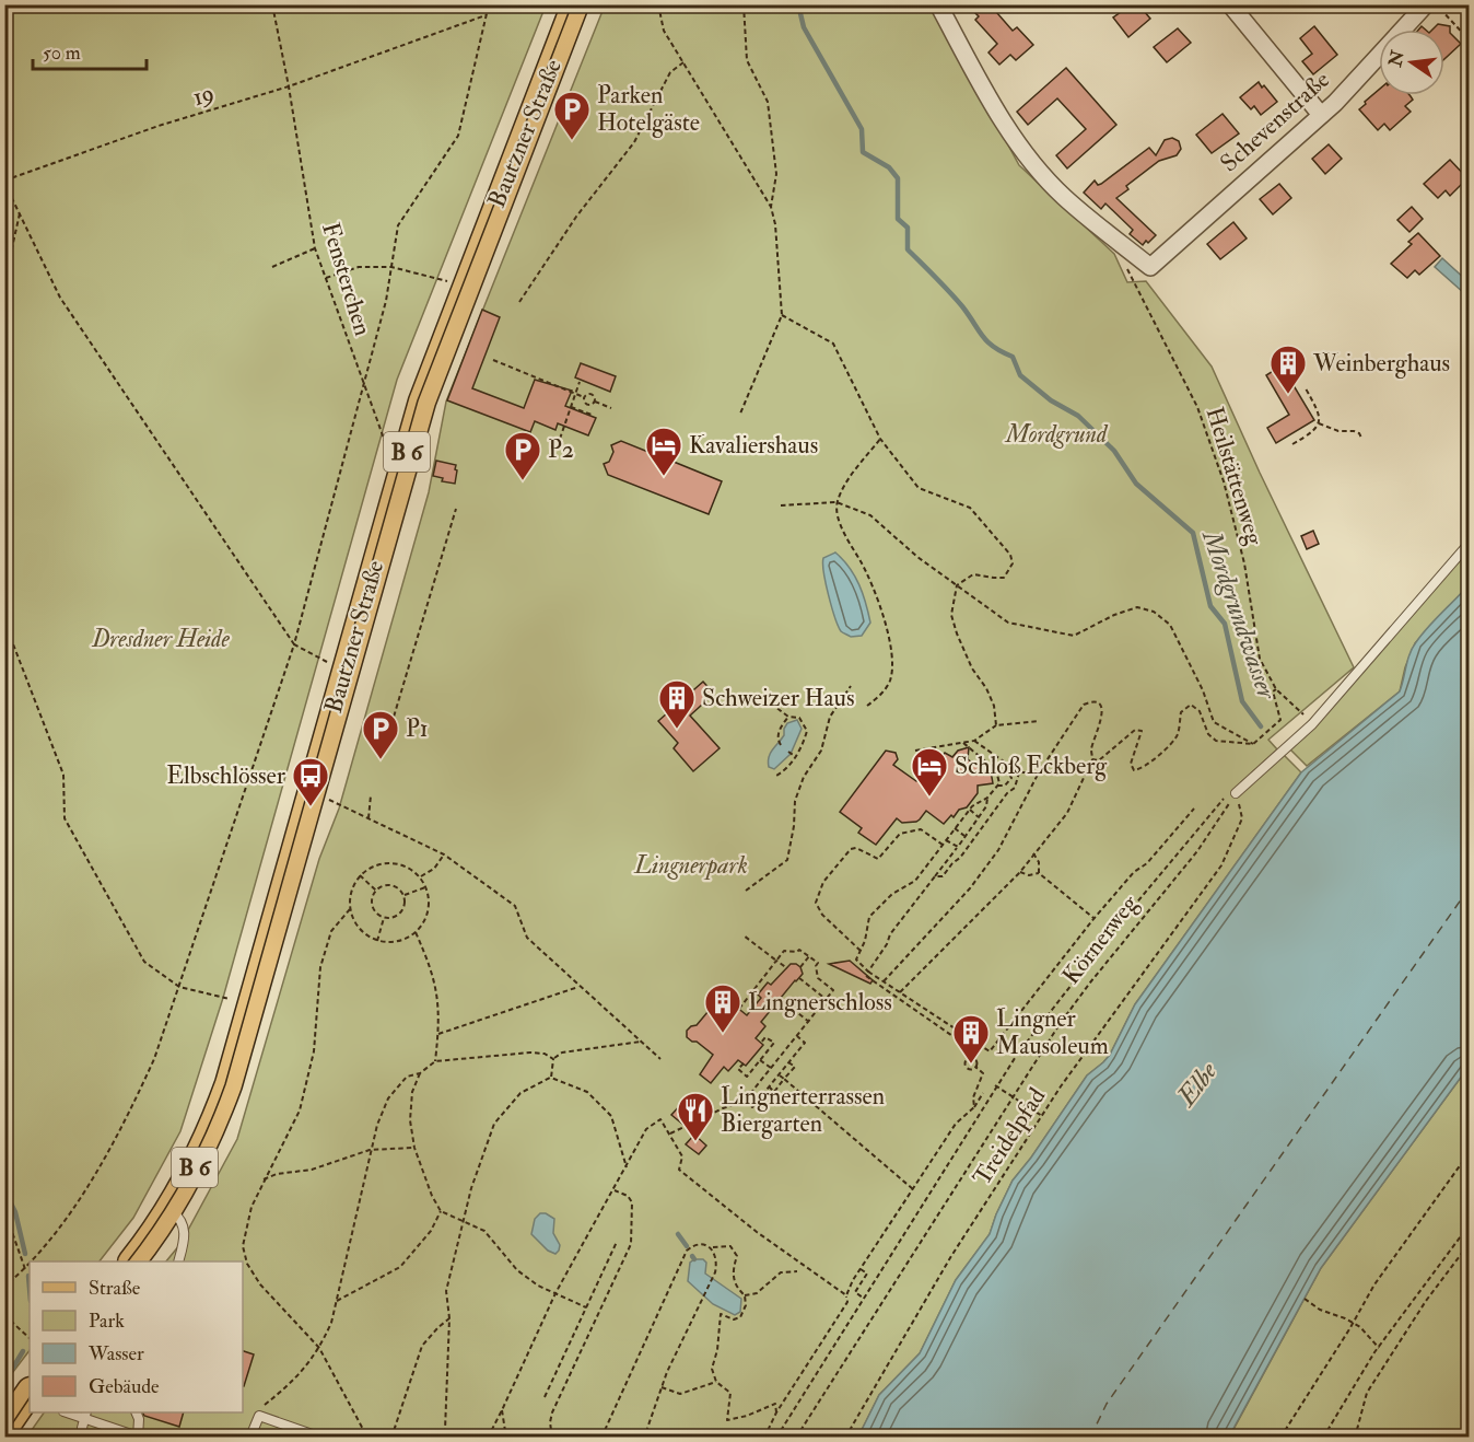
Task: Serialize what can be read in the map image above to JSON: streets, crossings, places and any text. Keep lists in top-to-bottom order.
{
  "streets": {
    "main road": ["Bautzner Straße", "B 6"],
    "street": ["Schevenstraße"],
    "path": [
      "19",
      "Fensterchen",
      "Heilstättenweg",
      "Körnerweg",
      "Treidelpfad"
    ]
  },
  "crossings": [
    ["19", "Fensterchen"],
    ["Schevenstraße", "Heilstättenweg"],
    ["Bautzner Straße", "Fensterchen"],
    ["Körnerweg", "Treidelpfad"]
  ],
  "water": ["Mordgrundwasser", "Elbe"],
  "parks": ["Mordgrund", "Dresdner Heide", "Lingnerpark"],
  "places": {
    "parking": ["Parken Hotelgäste", "P2", "P1"],
    "building": [
      "Weinberghaus",
      "Schweizer Haus",
      "Lingnerschloss",
      "Lingner Mausoleum"
    ],
    "hotel": ["Kavaliershaus", "Schloß Eckberg"],
    "bus stop": ["Elbschlösser"],
    "restaurant": ["Lingnerterrassen Biergarten"]
  },
  "legend": [
    "Straße",
    "Park",
    "Wasser",
    "Gebäude"
  ],
  "scale_bar": "50 m",
  "north": "left"
}
